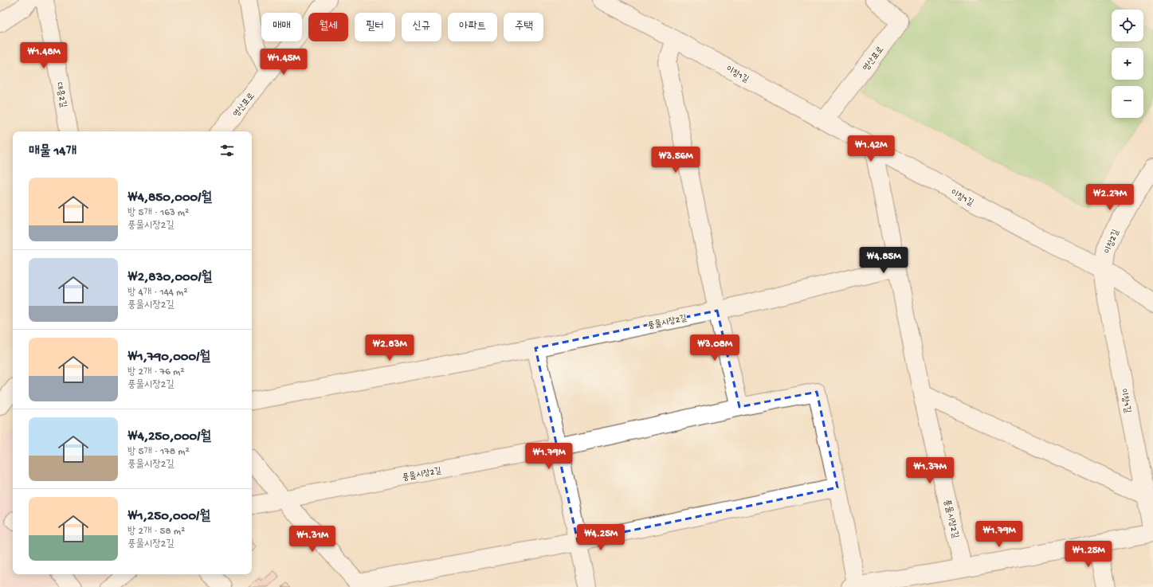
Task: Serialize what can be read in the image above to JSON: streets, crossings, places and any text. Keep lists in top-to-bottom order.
{
  "streets": {
    "street": [
      "영산포로",
      "이창1길",
      "대흥2길",
      "이창2길",
      "풍물시장2길"
    ]
  },
  "crossings": [
    ["영산포로", "이창1길"],
    ["이창1길", "이창2길"],
    ["이창1길", "풍물시장2길"]
  ],
  "page": {
    "map_buttons": ["+", "−"],
    "chip": [
      "매매",
      "월세",
      "필터",
      "신규",
      "아파트",
      "주택"
    ],
    "price": [
      "₩1.48M",
      "₩1.45M",
      "₩1.42M",
      "₩3.56M",
      "₩2.27M",
      "₩4.85M",
      "₩2.83M",
      "₩3.08M",
      "₩1.79M",
      "₩1.37M",
      "₩1.79M",
      "₩4.25M",
      "₩1.31M",
      "₩1.25M"
    ],
    "heading": "매물 14개",
    "list": [
      {
        "name": "₩4,850,000/월",
        "note": "방 5개 · 163 m² · 풍물시장2길"
      },
      {
        "name": "₩2,830,000/월",
        "note": "방 4개 · 144 m² · 풍물시장2길"
      },
      {
        "name": "₩1,790,000/월",
        "note": "방 2개 · 76 m² · 풍물시장2길"
      },
      {
        "name": "₩4,250,000/월",
        "note": "방 5개 · 178 m² · 풍물시장2길"
      },
      {
        "name": "₩1,250,000/월",
        "note": "방 2개 · 58 m² · 풍물시장2길"
      }
    ]
  }
}
